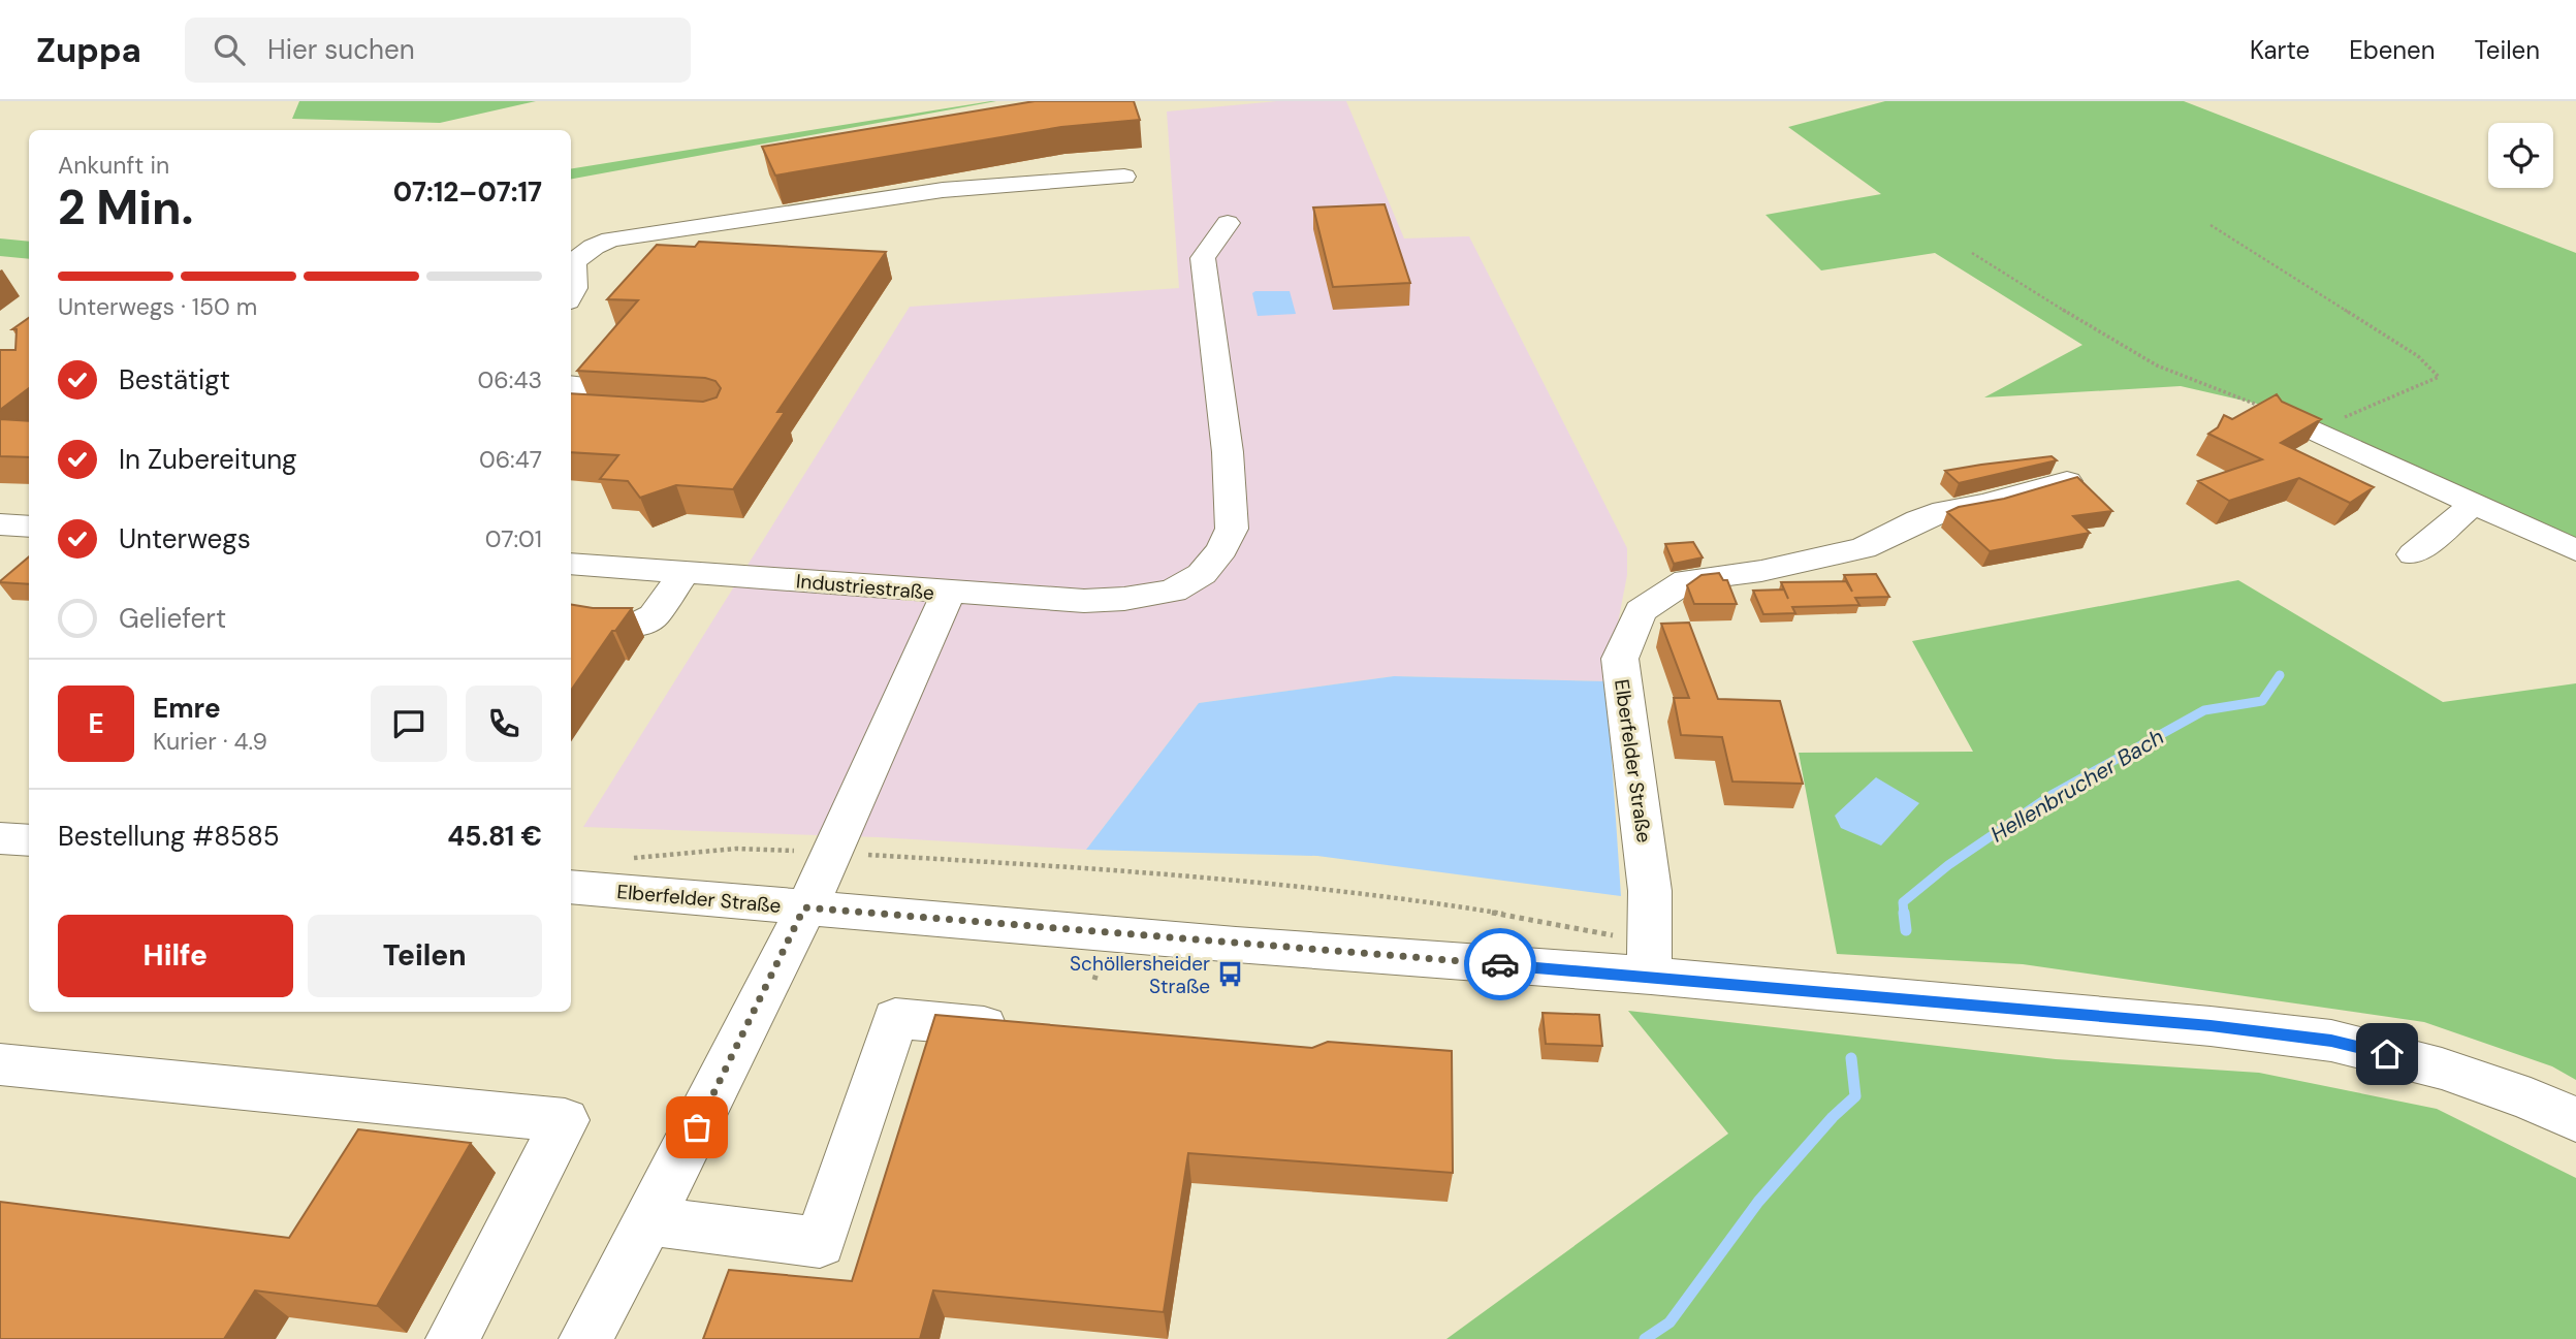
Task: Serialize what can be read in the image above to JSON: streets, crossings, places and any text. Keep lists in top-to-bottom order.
{
  "streets": {
    "street": ["Industriestraße", "Elberfelder Straße"]
  },
  "crossings": [
    ["Industriestraße", "Elberfelder Straße"]
  ],
  "water": ["Hellenbrucher Bach"],
  "places": {
    "bus stop": ["Schöllersheider Straße"]
  },
  "page": {
    "header": "Zuppa",
    "search": "Hier suchen",
    "nav": ["Karte", "Ebenen", "Teilen"],
    "heading": ["2 Min.", "Ankunft in", "07:12–07:17"],
    "panel": [
      "Emre",
      "Kurier · 4.9",
      "Bestellung #8585",
      "45.81 €"
    ],
    "bar": "Unterwegs · 150 m",
    "list": [
      ["Bestätigt", "06:43"],
      ["In Zubereitung", "06:47"],
      ["Unterwegs", "07:01"],
      "Geliefert"
    ],
    "round": "E",
    "buttons": ["Hilfe", "Teilen"]
  }
}
